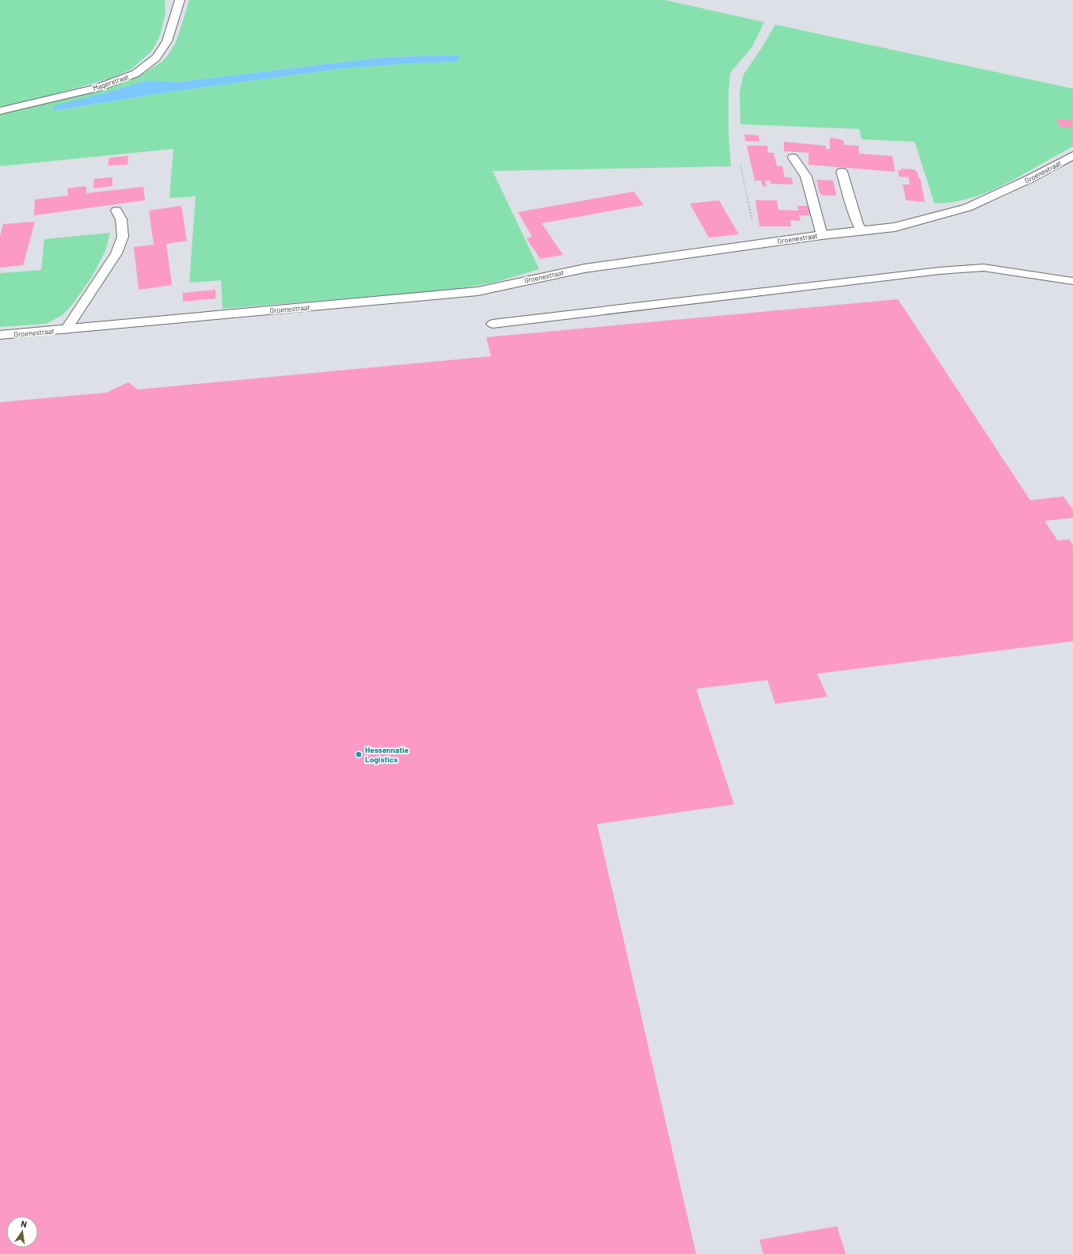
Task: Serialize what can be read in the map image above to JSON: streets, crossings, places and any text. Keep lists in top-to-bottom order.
{
  "streets": {
    "street": ["Magerstraat", "Groenestraat"]
  },
  "places": ["Hessennatie Logistics"],
  "north": "top"
}
